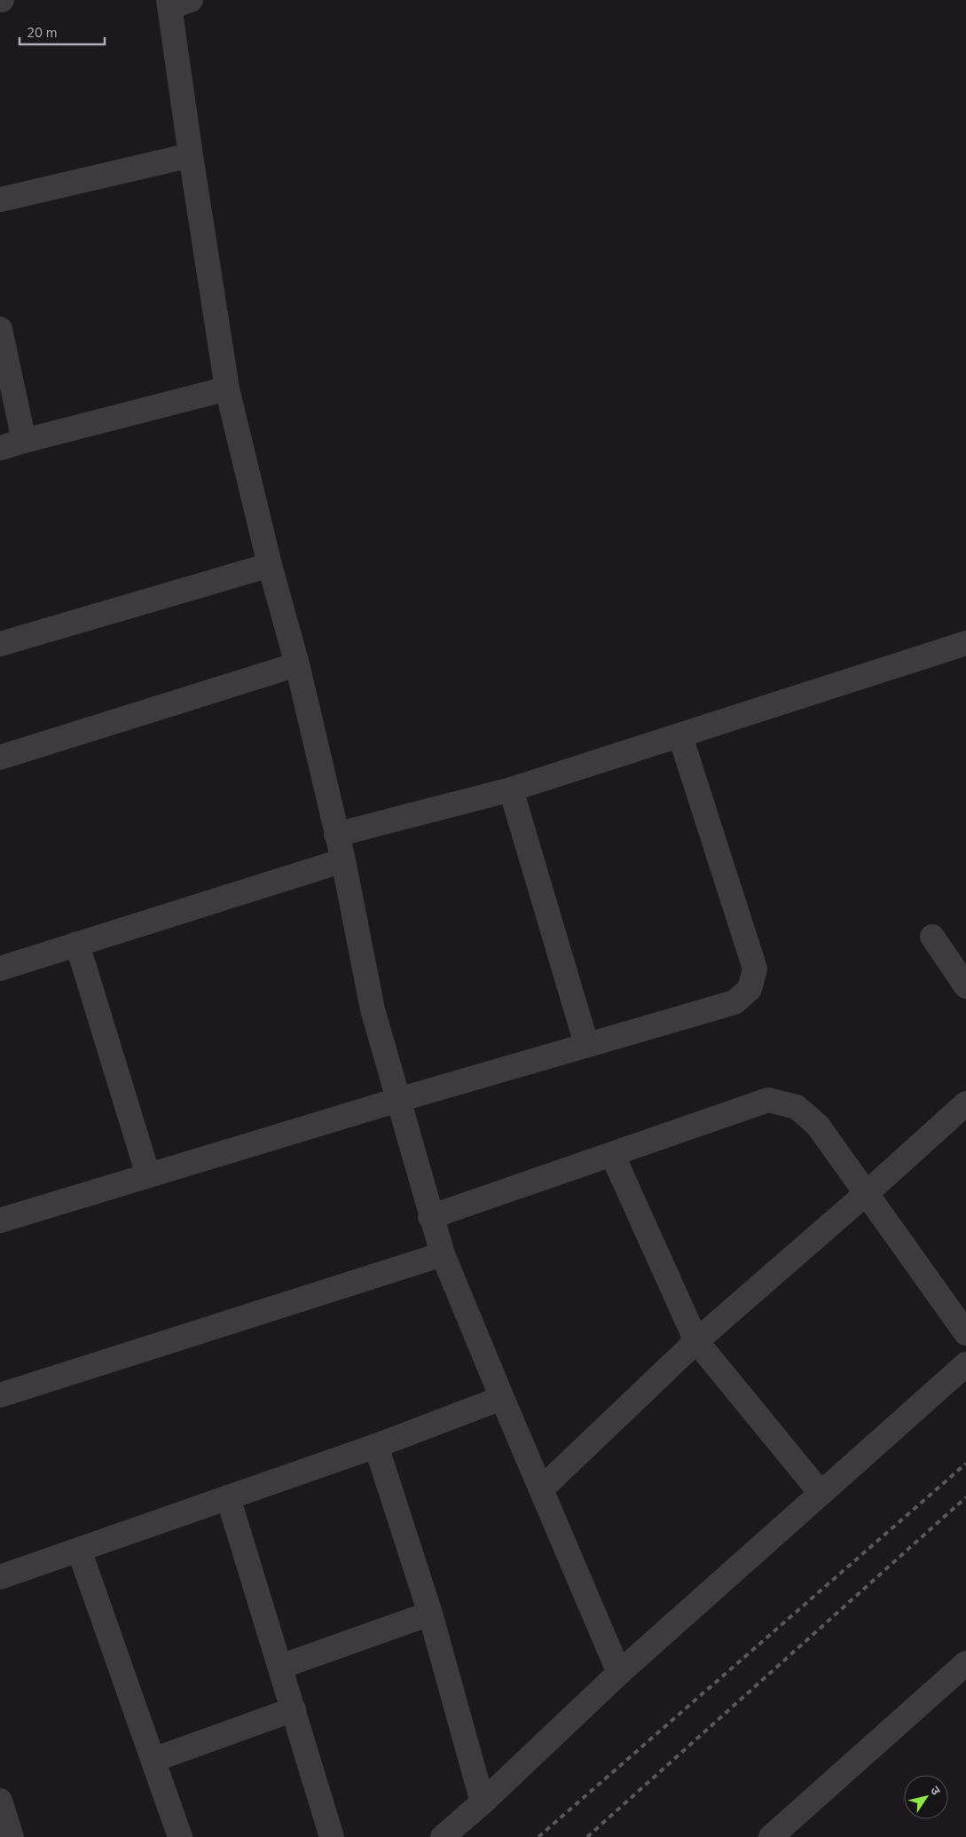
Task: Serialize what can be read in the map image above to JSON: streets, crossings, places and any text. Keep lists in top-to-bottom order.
{
  "scale_bar": "20 m",
  "north": "top right"
}
